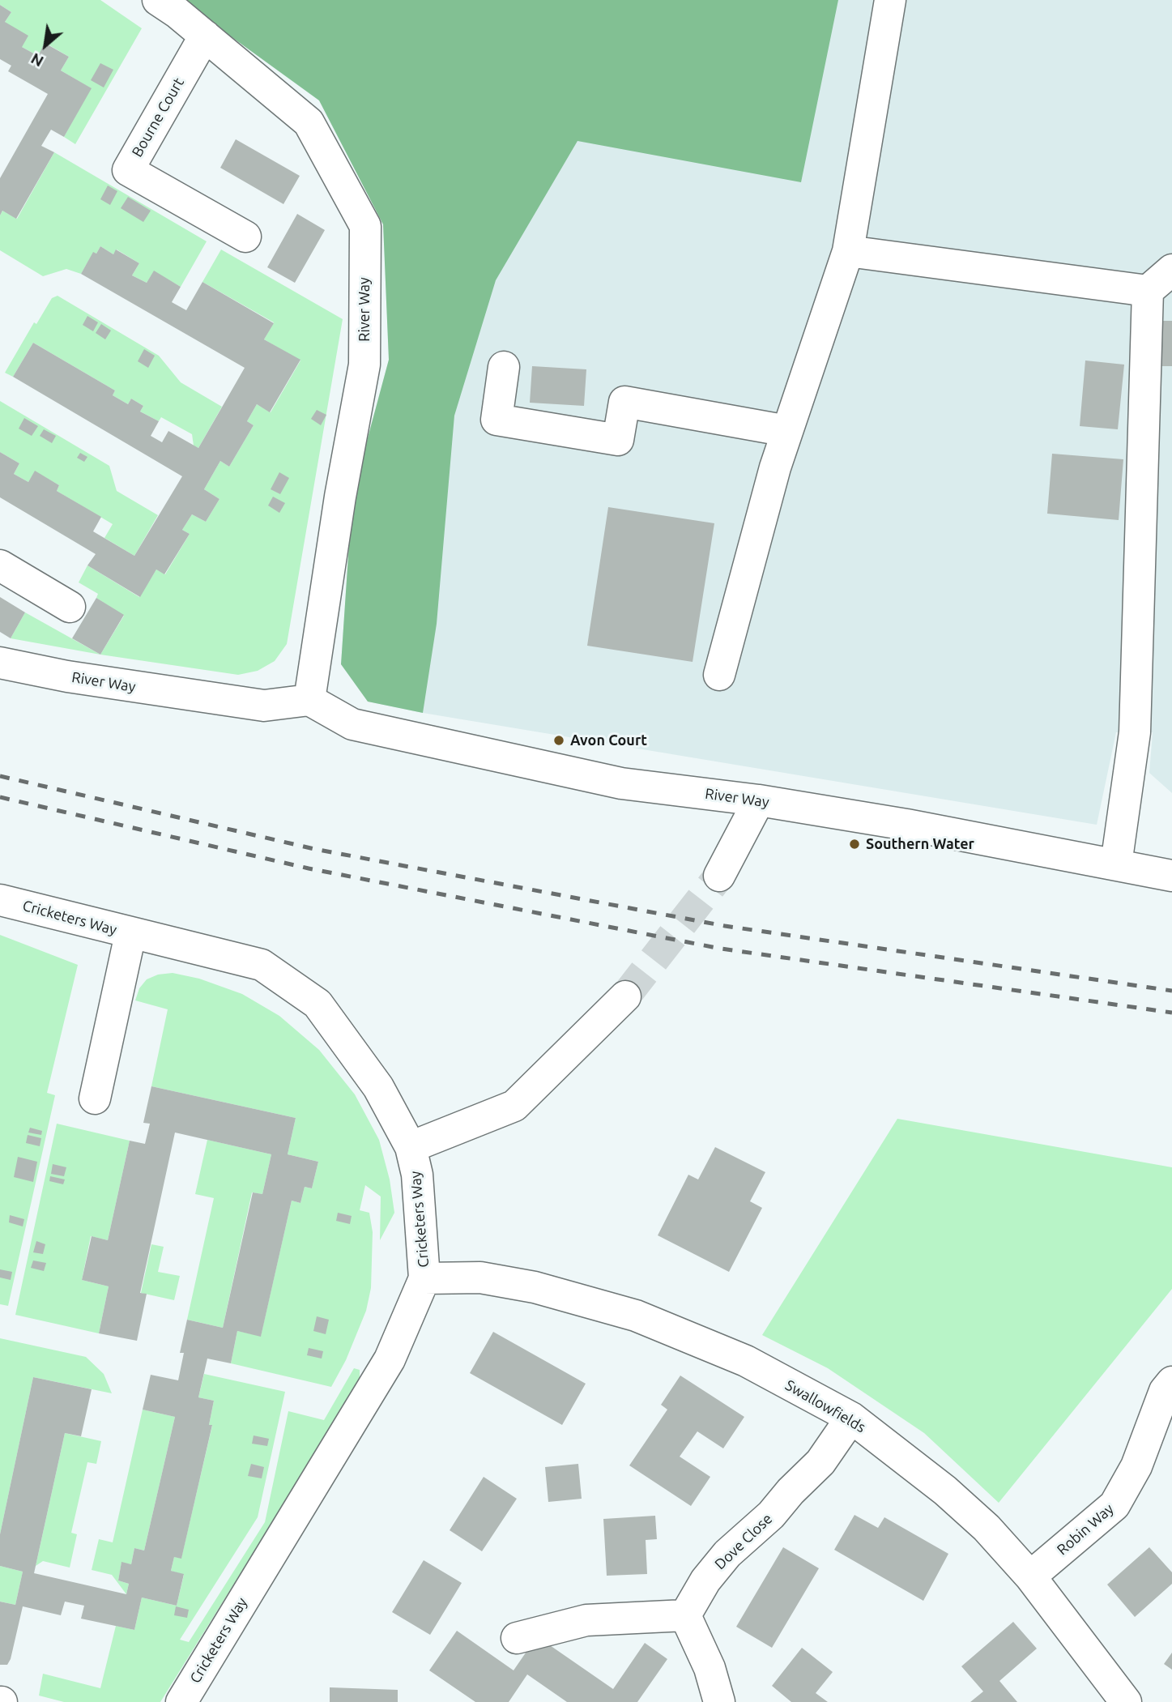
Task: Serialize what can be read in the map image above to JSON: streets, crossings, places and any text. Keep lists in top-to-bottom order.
{
  "streets": {
    "street": [
      "Bourne Court",
      "River Way",
      "Cricketers Way",
      "Swallowfields",
      "Robin Way",
      "Dove Close"
    ]
  },
  "crossings": [
    ["Bourne Court", "River Way"],
    ["Cricketers Way", "Swallowfields"],
    ["Swallowfields", "Robin Way"],
    ["Swallowfields", "Dove Close"]
  ],
  "places": ["Avon Court", "Southern Water"],
  "north": "bottom left"
}
